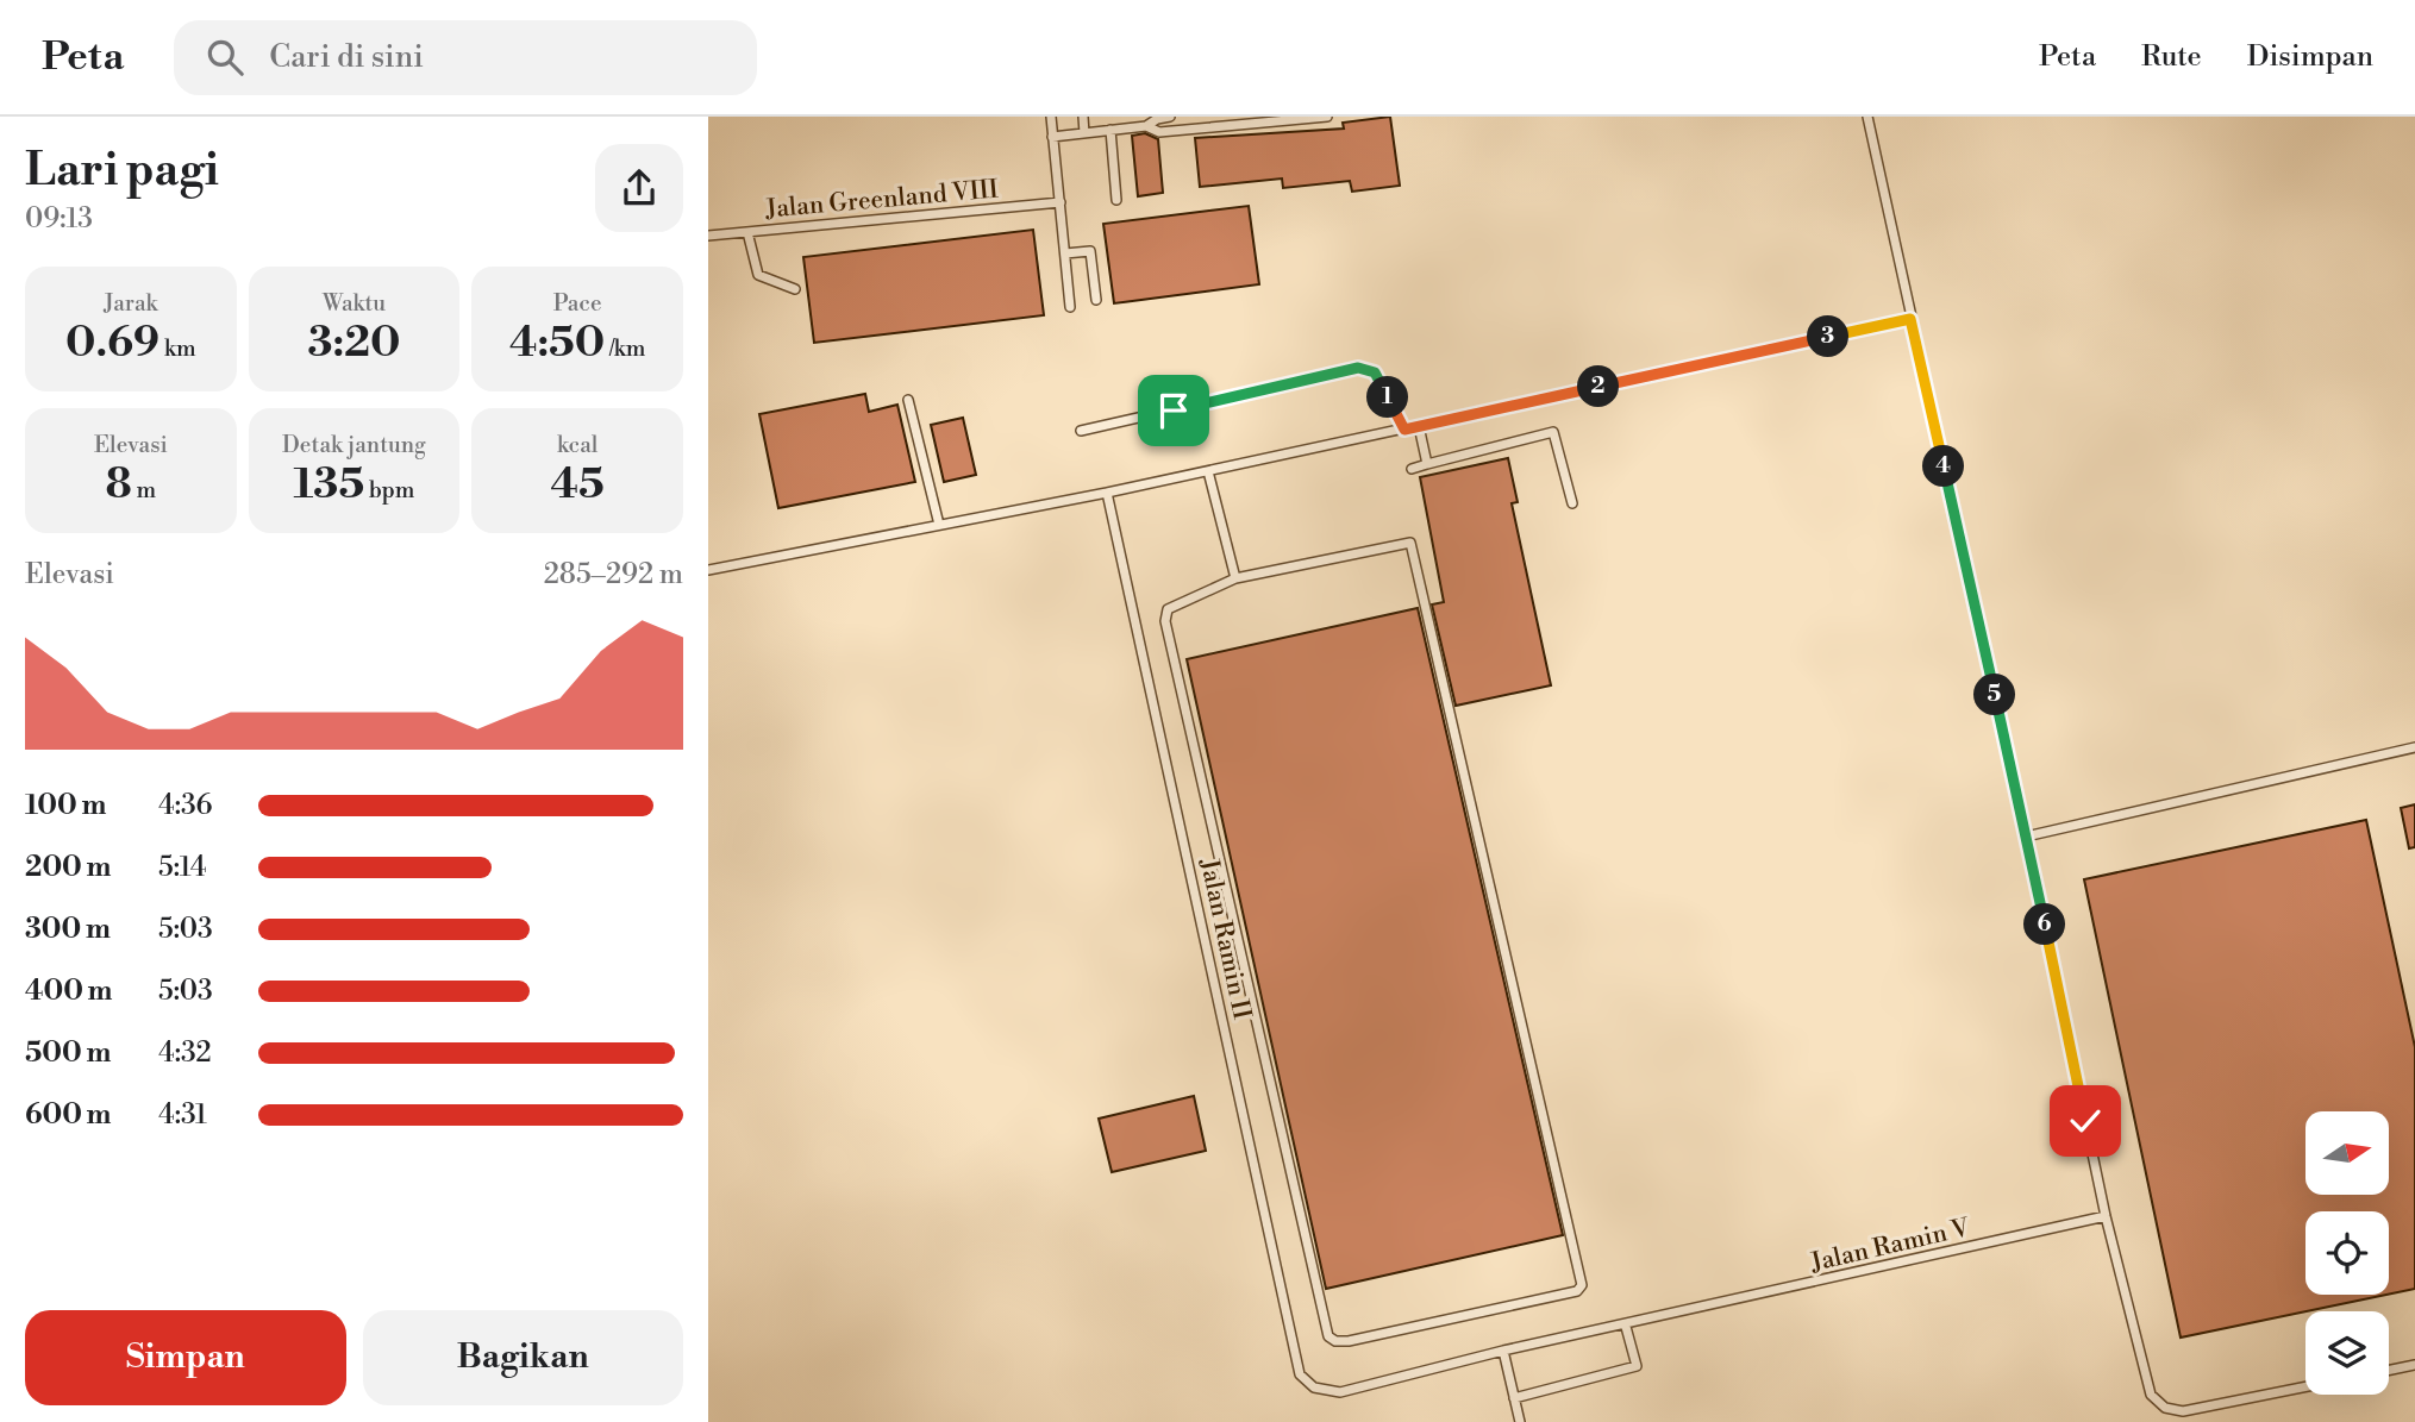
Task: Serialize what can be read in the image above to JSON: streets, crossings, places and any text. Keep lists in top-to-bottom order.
{
  "streets": {
    "lane": ["Jalan Greenland VIII", "Jalan Ramin II", "Jalan Ramin V"]
  },
  "crossings": [
    ["Jalan Ramin II", "Jalan Ramin V"]
  ],
  "north": "right",
  "page": {
    "header": "Peta",
    "search": "Cari di sini",
    "nav": ["Peta", "Rute", "Disimpan"],
    "heading": ["Lari pagi", "09:13"],
    "stats": [
      ["Jarak", "0.69 km"],
      ["Waktu", "3:20"],
      ["Pace", "4:50 /km"],
      ["Elevasi", "8 m"],
      ["Detak jantung", "135 bpm"],
      ["kcal", "45"]
    ],
    "pins": [
      "3",
      "2",
      "1",
      "4",
      "5",
      "6"
    ],
    "chart": ["Elevasi", "285–292 m"],
    "list": [
      {
        "name": "100 m",
        "note": "4:36"
      },
      {
        "name": "200 m",
        "note": "5:14"
      },
      {
        "name": "300 m",
        "note": "5:03"
      },
      {
        "name": "400 m",
        "note": "5:03"
      },
      {
        "name": "500 m",
        "note": "4:32"
      },
      {
        "name": "600 m",
        "note": "4:31"
      }
    ],
    "buttons": ["Simpan", "Bagikan"]
  }
}
